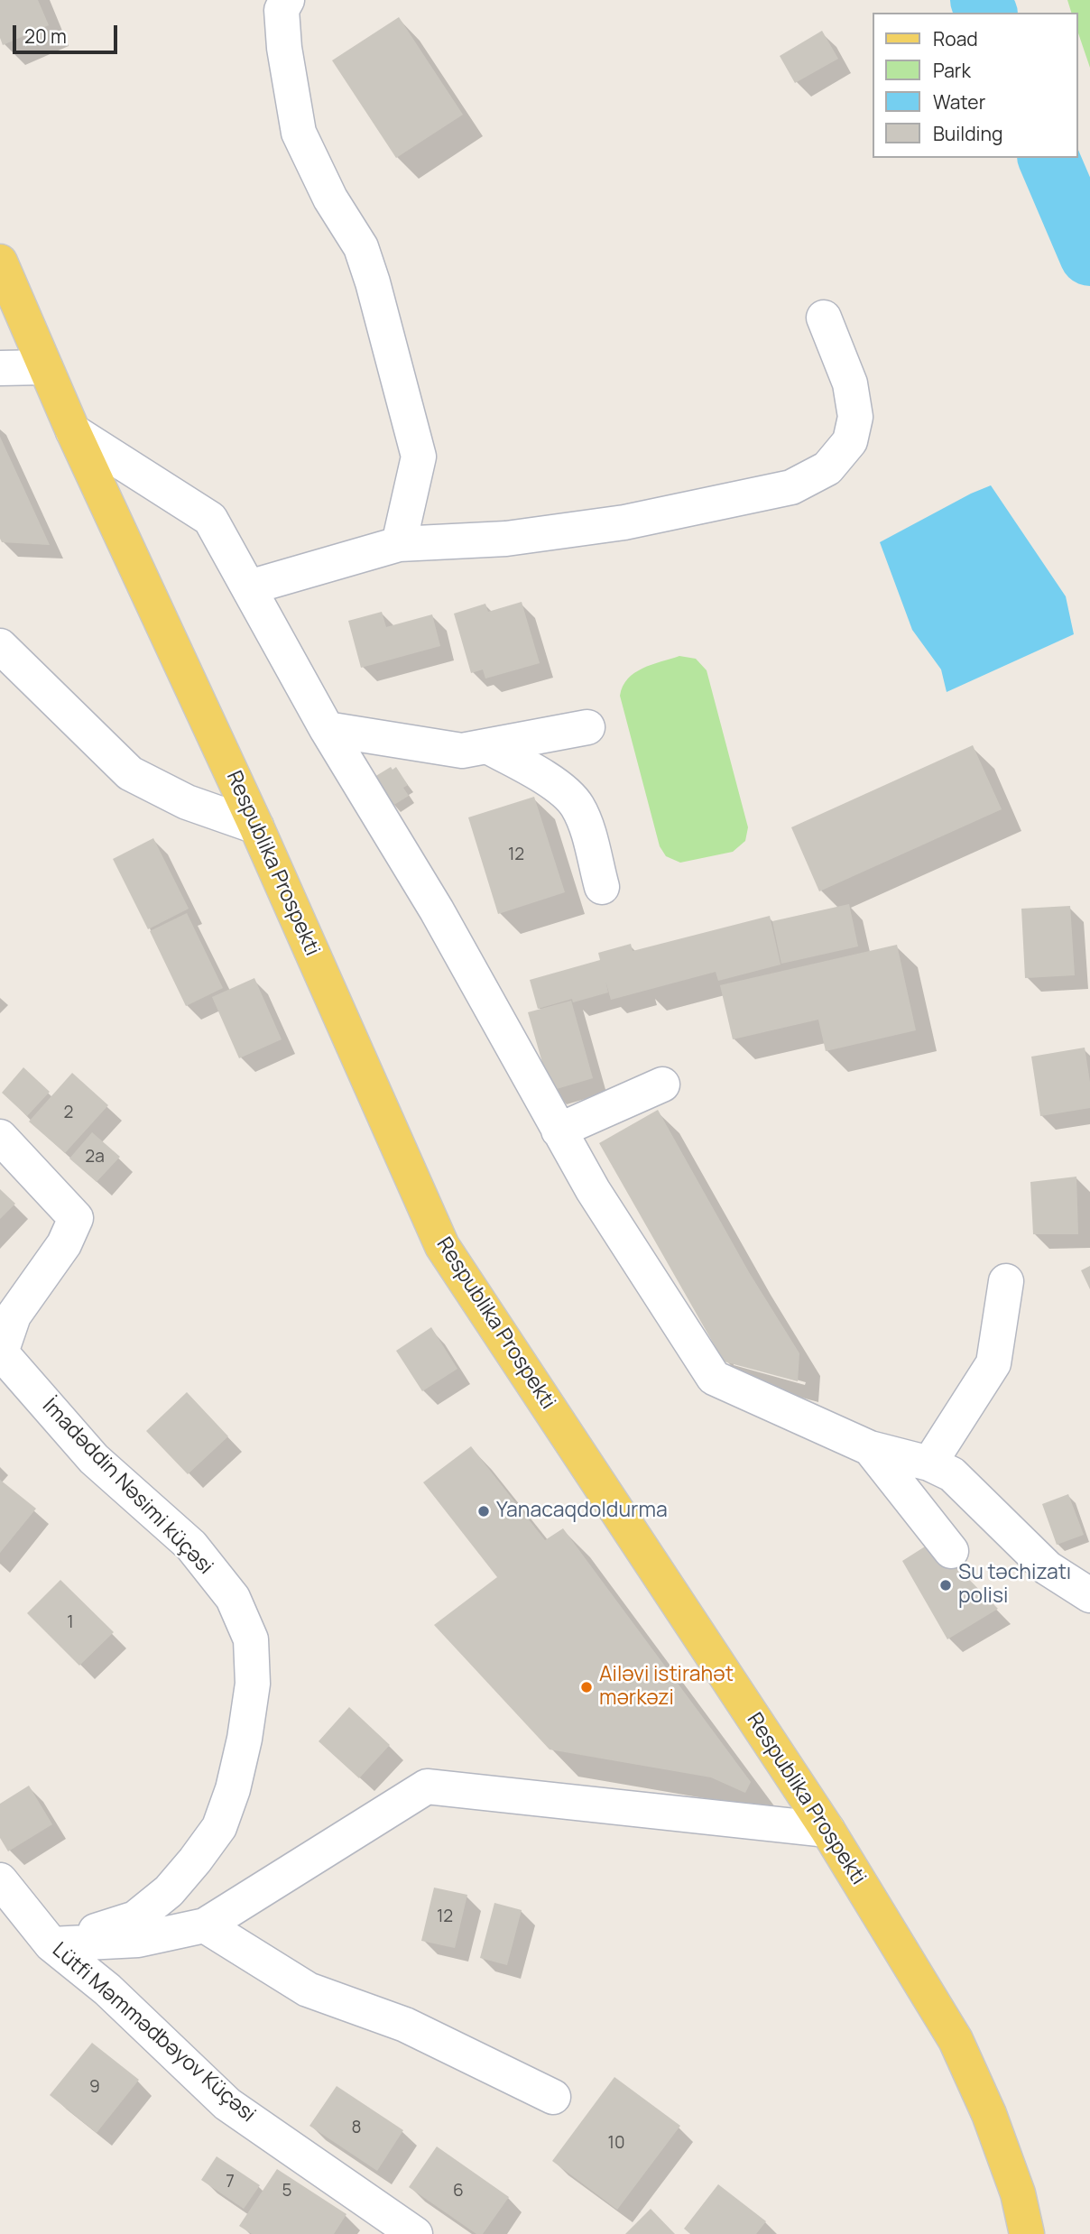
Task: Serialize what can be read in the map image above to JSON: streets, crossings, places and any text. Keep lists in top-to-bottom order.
{
  "streets": {
    "main road": ["Respublika Prospekti"],
    "street": ["İmadəddin Nəsimi küçəsi", "Lütfi Məmmədbəyov Küçəsi"]
  },
  "crossings": [
    ["İmadəddin Nəsimi küçəsi", "Lütfi Məmmədbəyov Küçəsi"]
  ],
  "places": ["Yanacaqdoldurma", "Su təchizatı polisi", "Ailəvi istirahət mərkəzi"],
  "house_numbers": [
    "12",
    "2",
    "2a",
    "1",
    "12",
    "9",
    "8",
    "10",
    "7",
    "5",
    "6"
  ],
  "legend": [
    "Road",
    "Park",
    "Water",
    "Building"
  ],
  "scale_bar": "20 m"
}
